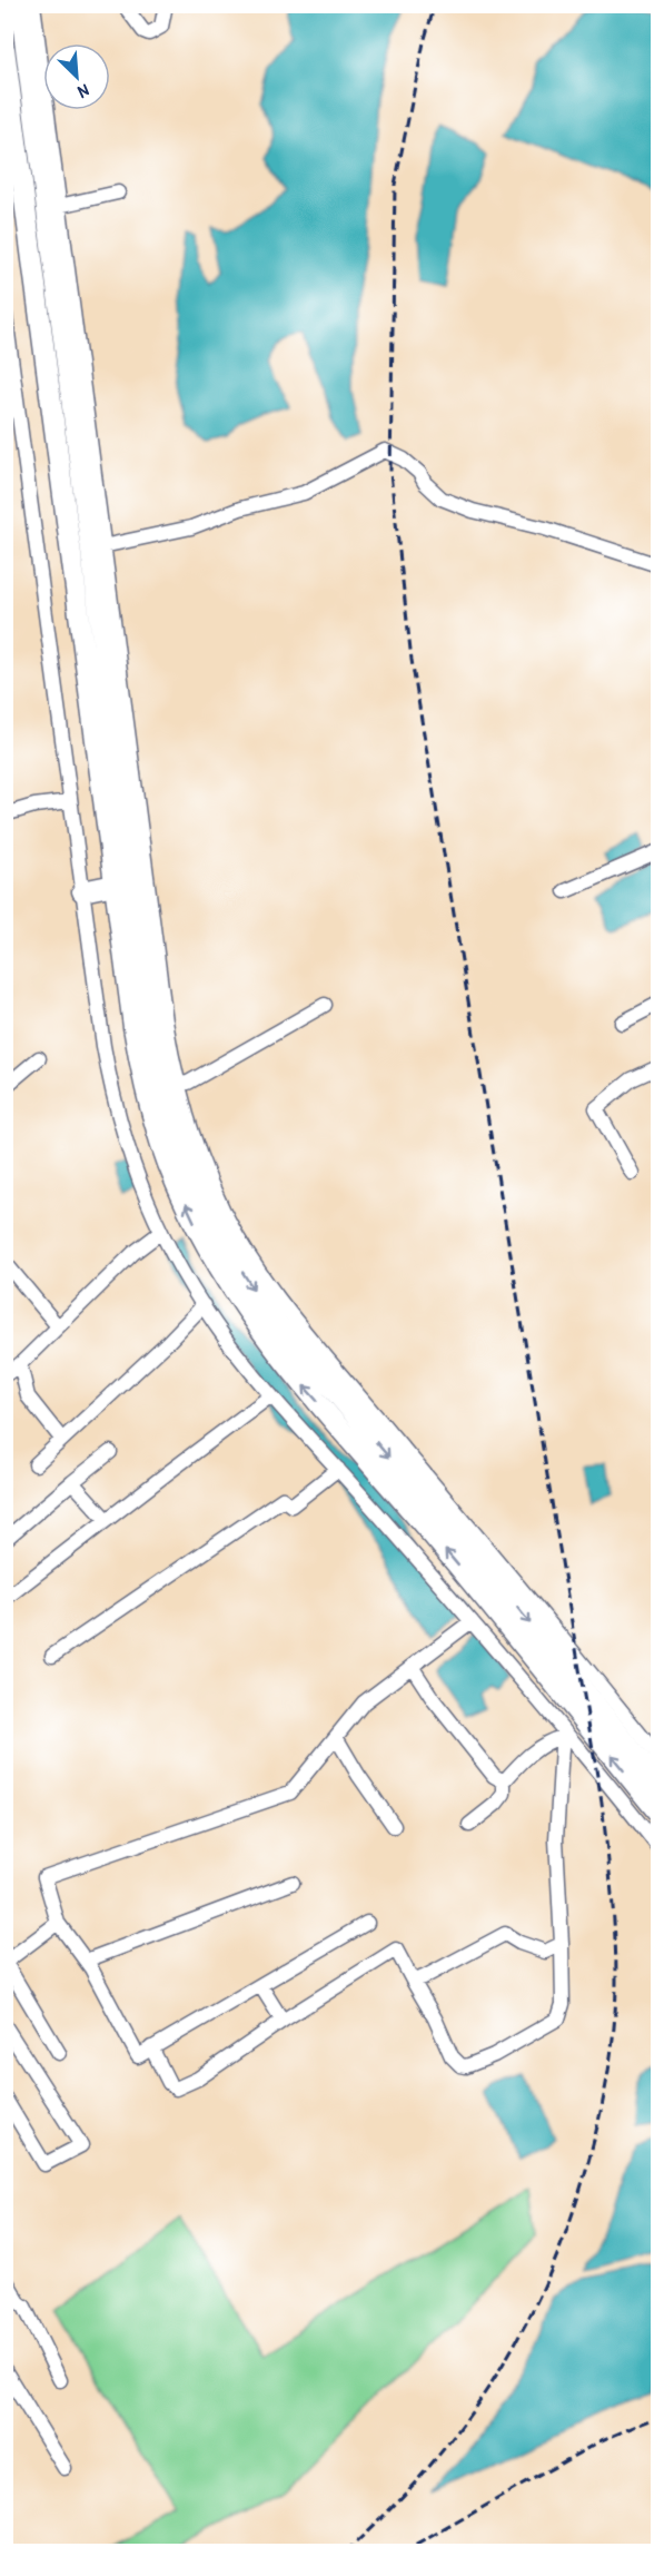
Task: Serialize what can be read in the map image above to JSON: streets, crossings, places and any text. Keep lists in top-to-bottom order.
{
  "north": "bottom right"
}
